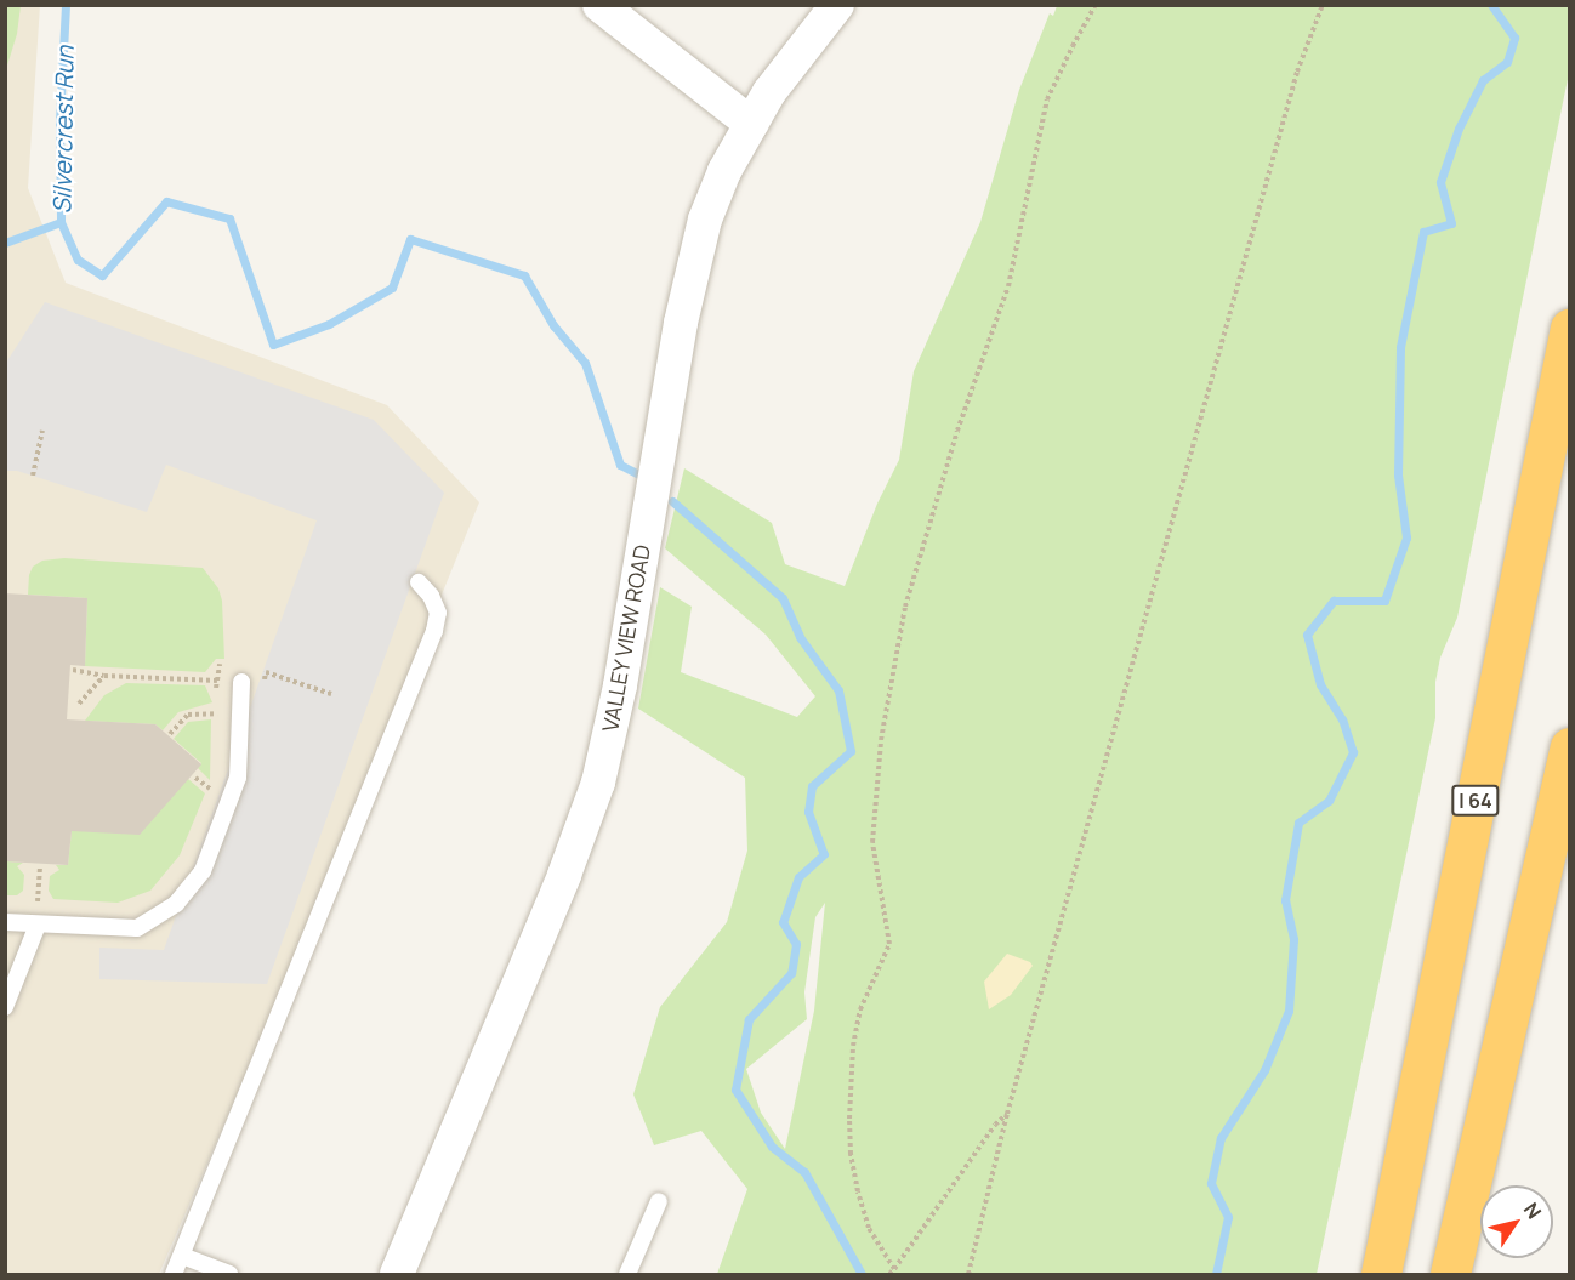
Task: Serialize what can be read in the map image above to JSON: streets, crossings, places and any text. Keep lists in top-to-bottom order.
{
  "streets": {
    "highway": ["I 64"],
    "street": ["VALLEY VIEW ROAD"]
  },
  "water": ["Silvercrest Run"],
  "north": "top right"
}
